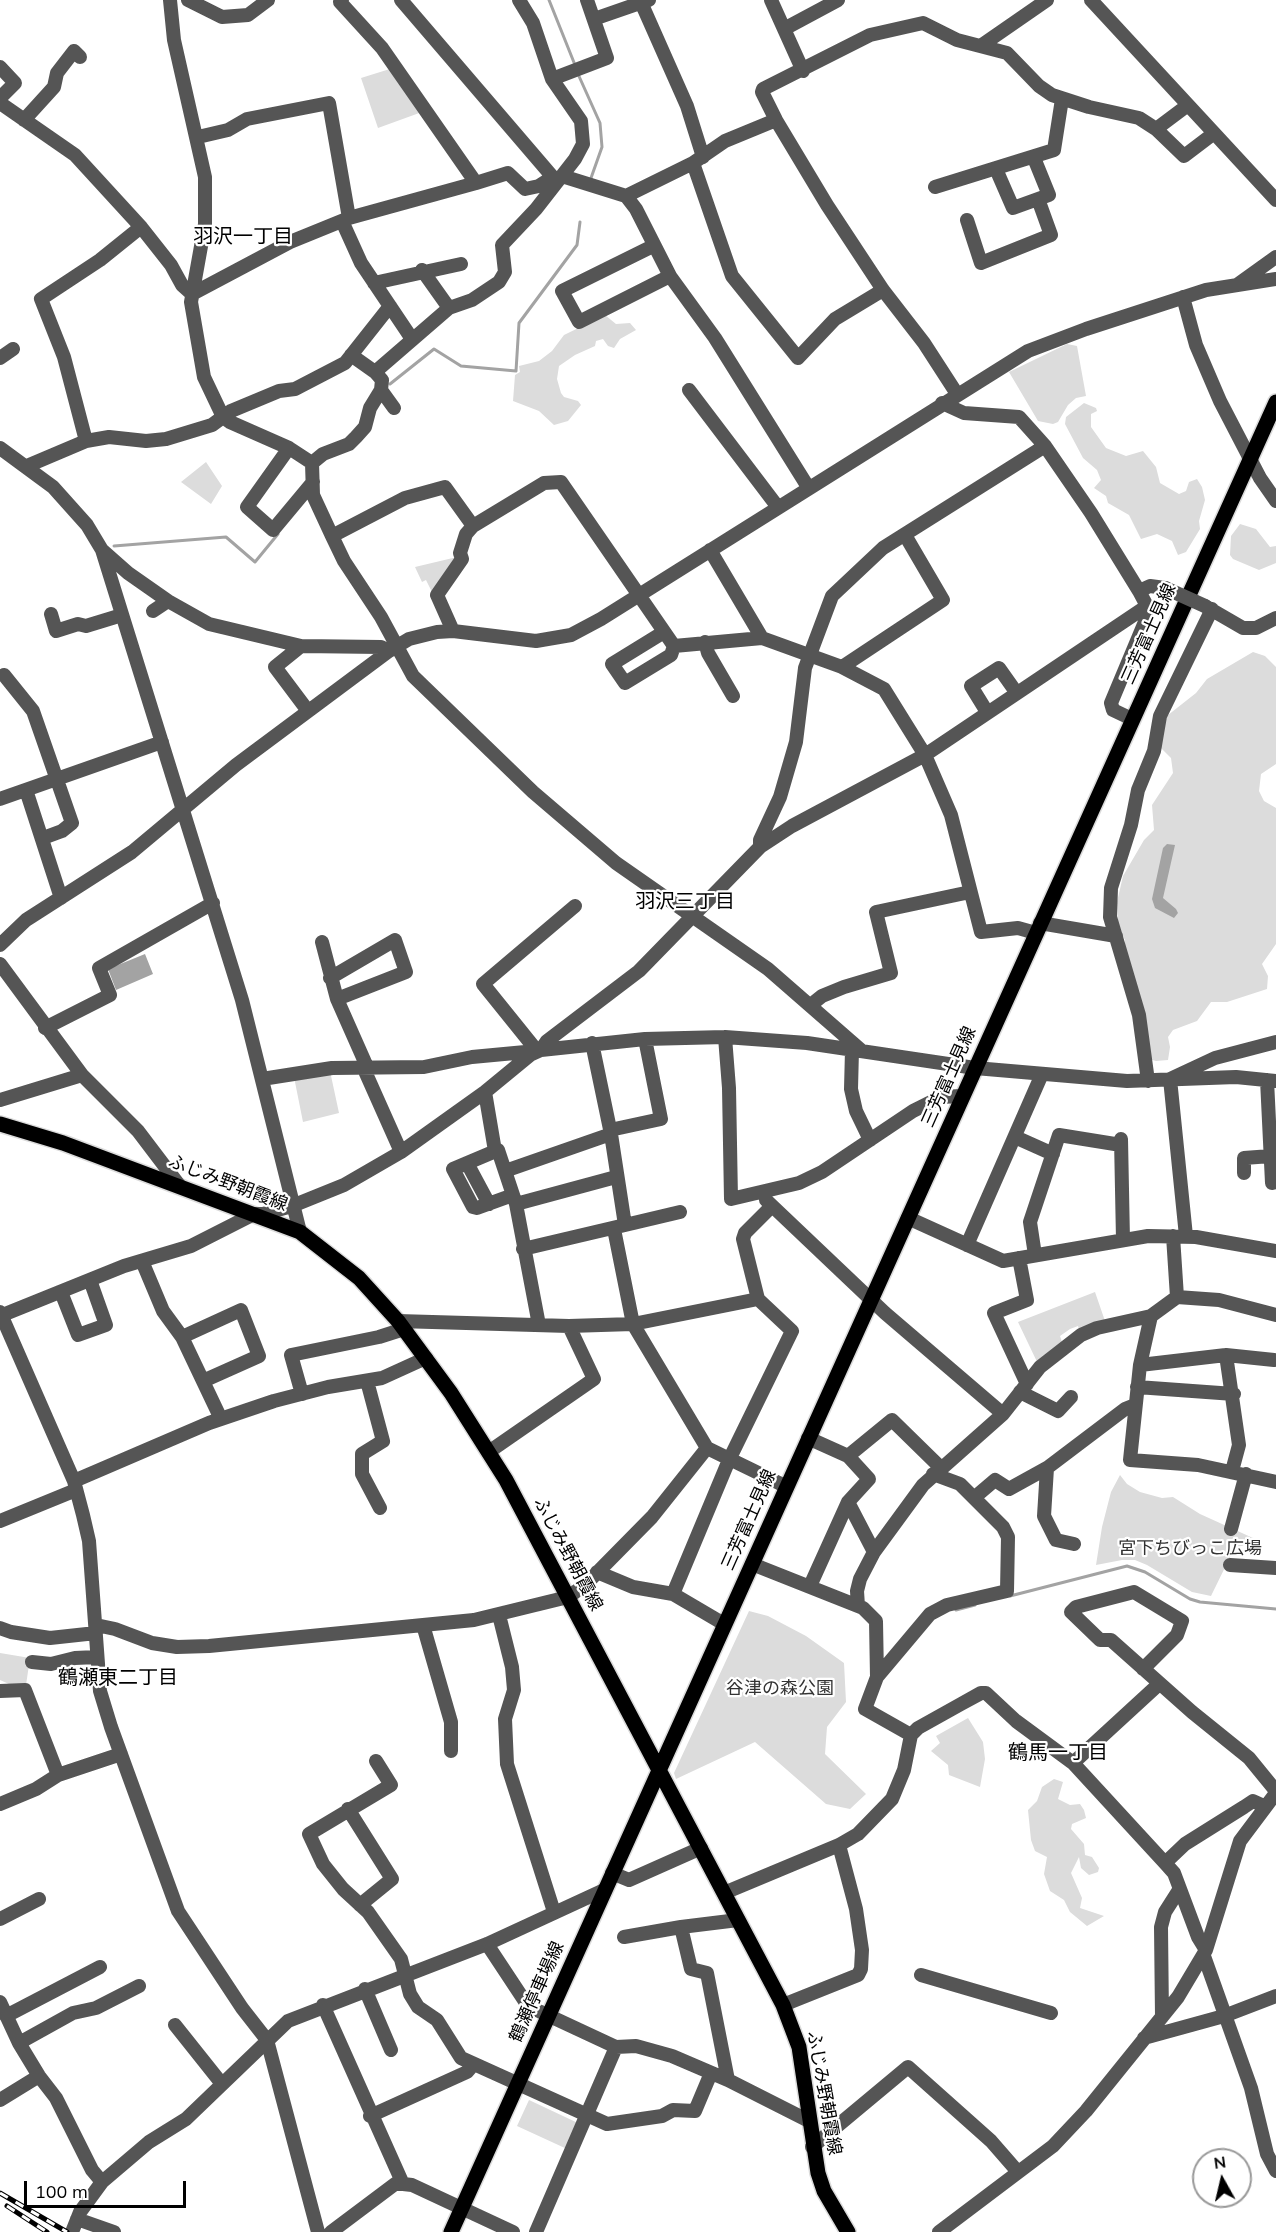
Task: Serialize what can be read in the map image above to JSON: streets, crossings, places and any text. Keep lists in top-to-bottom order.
{
  "streets": {
    "main road": ["三芳富士見線", "ふじみ野朝霞線", "鶴瀬停車場線"]
  },
  "crossings": [
    ["三芳富士見線", "ふじみ野朝霞線"],
    ["三芳富士見線", "鶴瀬停車場線"],
    ["ふじみ野朝霞線", "鶴瀬停車場線"]
  ],
  "districts": [
    "羽沢一丁目",
    "羽沢三丁目",
    "鶴瀬東二丁目",
    "鶴馬一丁目"
  ],
  "parks": ["宮下ちびっこ広場", "谷津の森公園"],
  "scale_bar": "100 m",
  "north": "top"
}
